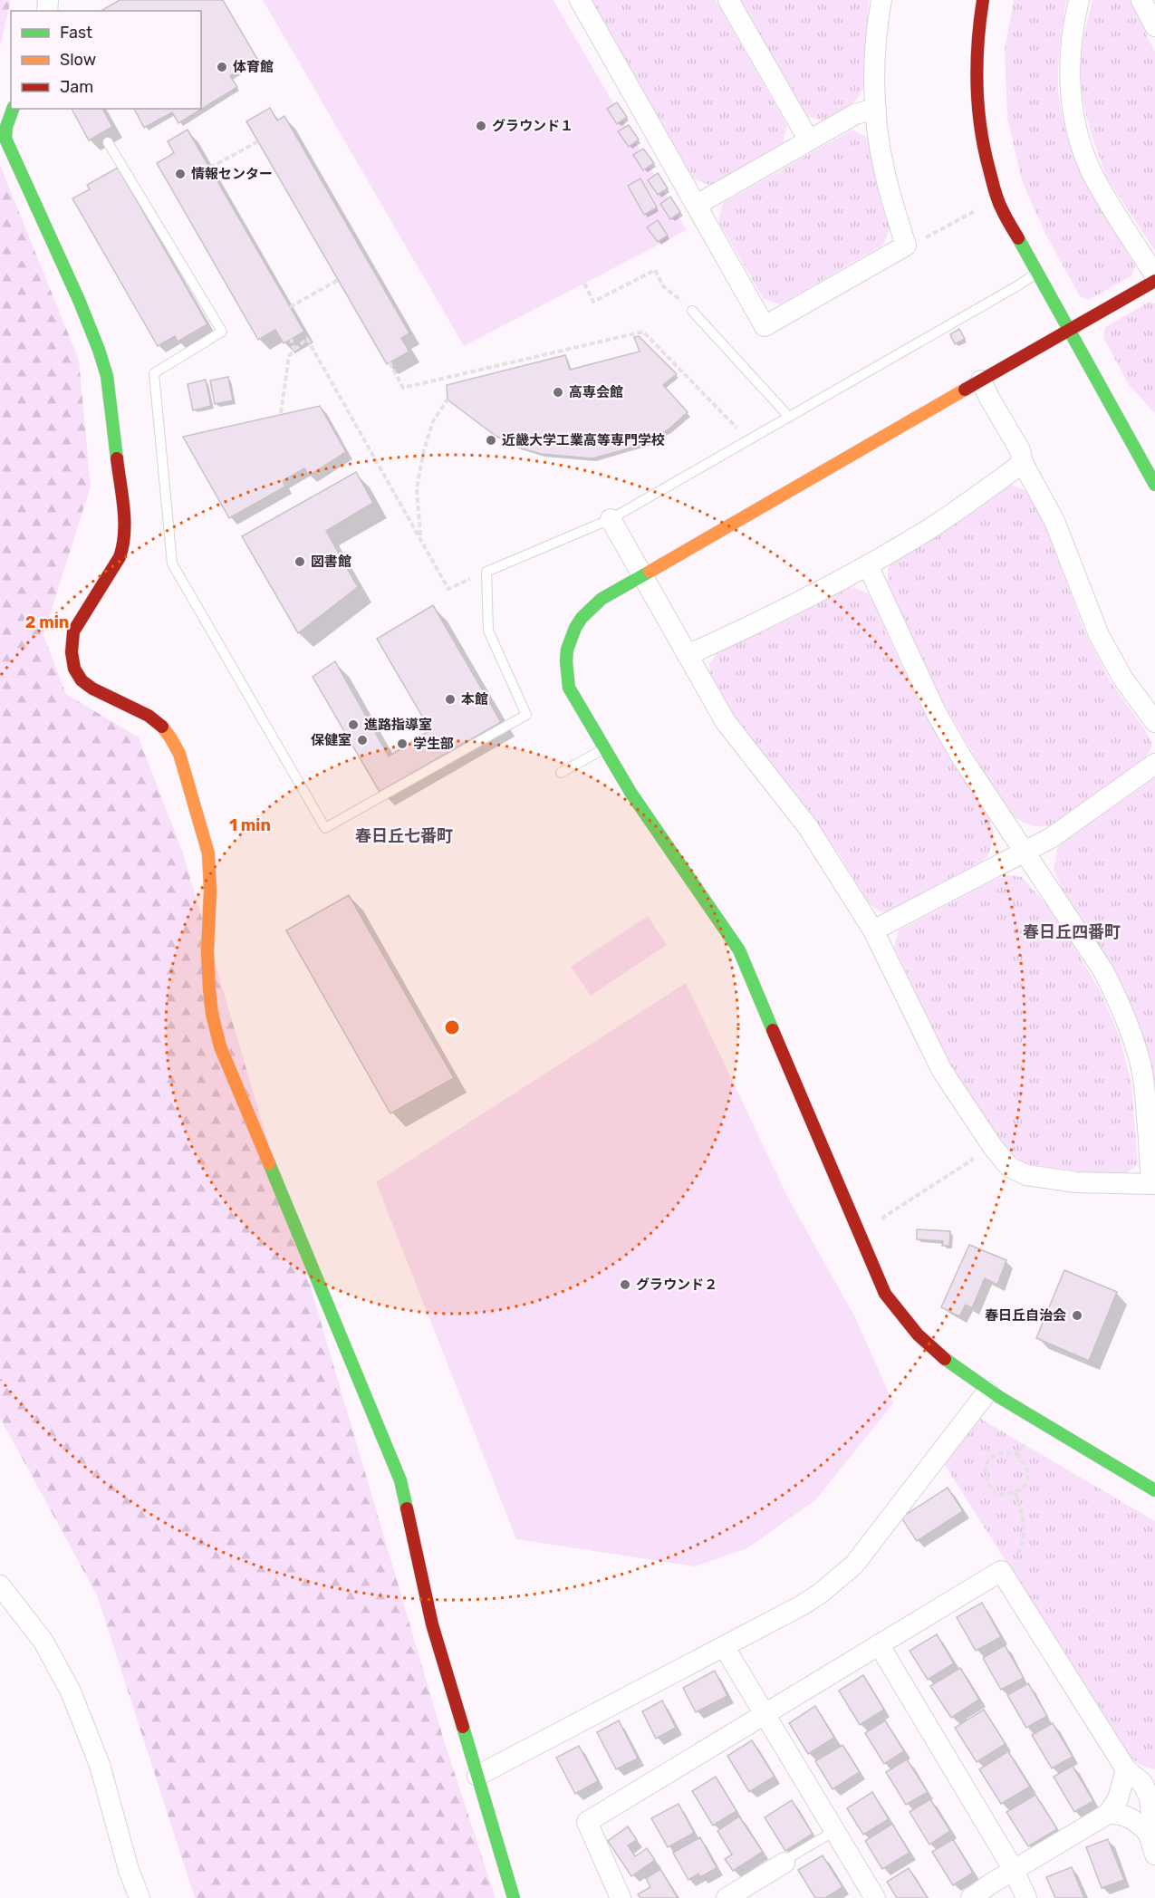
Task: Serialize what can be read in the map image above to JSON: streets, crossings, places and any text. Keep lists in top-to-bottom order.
{
  "districts": ["春日丘七番町", "春日丘四番町"],
  "places": [
    "体育館",
    "グラウンド１",
    "情報センター",
    "高専会館",
    "近畿大学工業高等専門学校",
    "図書館",
    "本館",
    "進路指導室",
    "保健室",
    "学生部",
    "グラウンド２",
    "春日丘自治会"
  ],
  "legend": ["Fast", "Slow", "Jam"],
  "rings": ["2 min", "1 min"]
}
